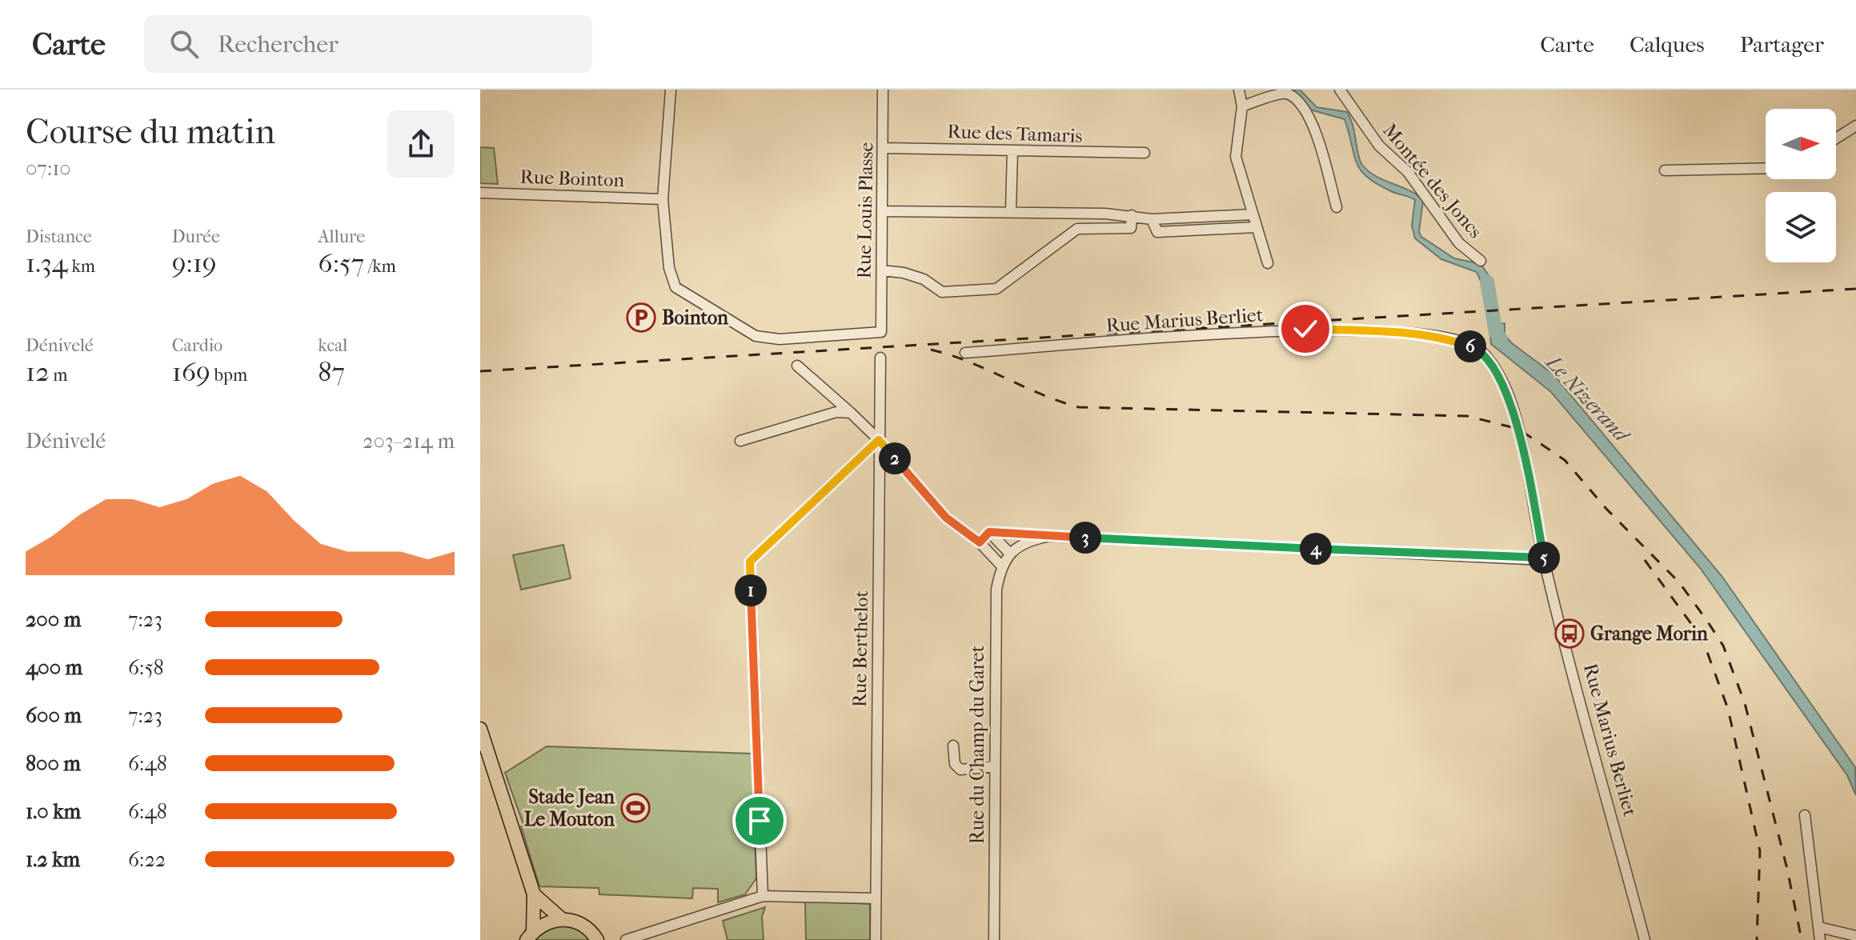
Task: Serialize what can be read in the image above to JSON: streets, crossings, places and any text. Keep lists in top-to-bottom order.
{
  "streets": {
    "street": [
      "Rue des Tamaris",
      "Rue Bointon",
      "Montée des Joncs",
      "Rue Louis Plasse",
      "Rue Marius Berliet",
      "Rue Berthelot",
      "Rue du Champ du Garet"
    ]
  },
  "crossings": [
    ["Rue des Tamaris", "Rue Louis Plasse"],
    ["Rue Bointon", "Rue Louis Plasse"]
  ],
  "water": ["Le Nizerand"],
  "places": {
    "parking": ["Bointon"],
    "bus stop": ["Grange Morin"],
    "sports": ["Stade Jean Le Mouton"]
  },
  "north": "right",
  "page": {
    "header": "Carte",
    "search": "Rechercher",
    "nav": ["Carte", "Calques", "Partager"],
    "heading": ["Course du matin", "07:10"],
    "stats": [
      ["Distance", "1.34 km"],
      ["Durée", "9:19"],
      ["Allure", "6:57 /km"],
      ["Dénivelé", "12 m"],
      ["Cardio", "169 bpm"],
      ["kcal", "87"]
    ],
    "pins": [
      "6",
      "2",
      "3",
      "4",
      "5",
      "1"
    ],
    "chart": ["Dénivelé", "203–214 m"],
    "list": [
      {
        "name": "200 m",
        "note": "7:23"
      },
      {
        "name": "400 m",
        "note": "6:58"
      },
      {
        "name": "600 m",
        "note": "7:23"
      },
      {
        "name": "800 m",
        "note": "6:48"
      },
      {
        "name": "1.0 km",
        "note": "6:48"
      },
      {
        "name": "1.2 km",
        "note": "6:22"
      }
    ]
  }
}
